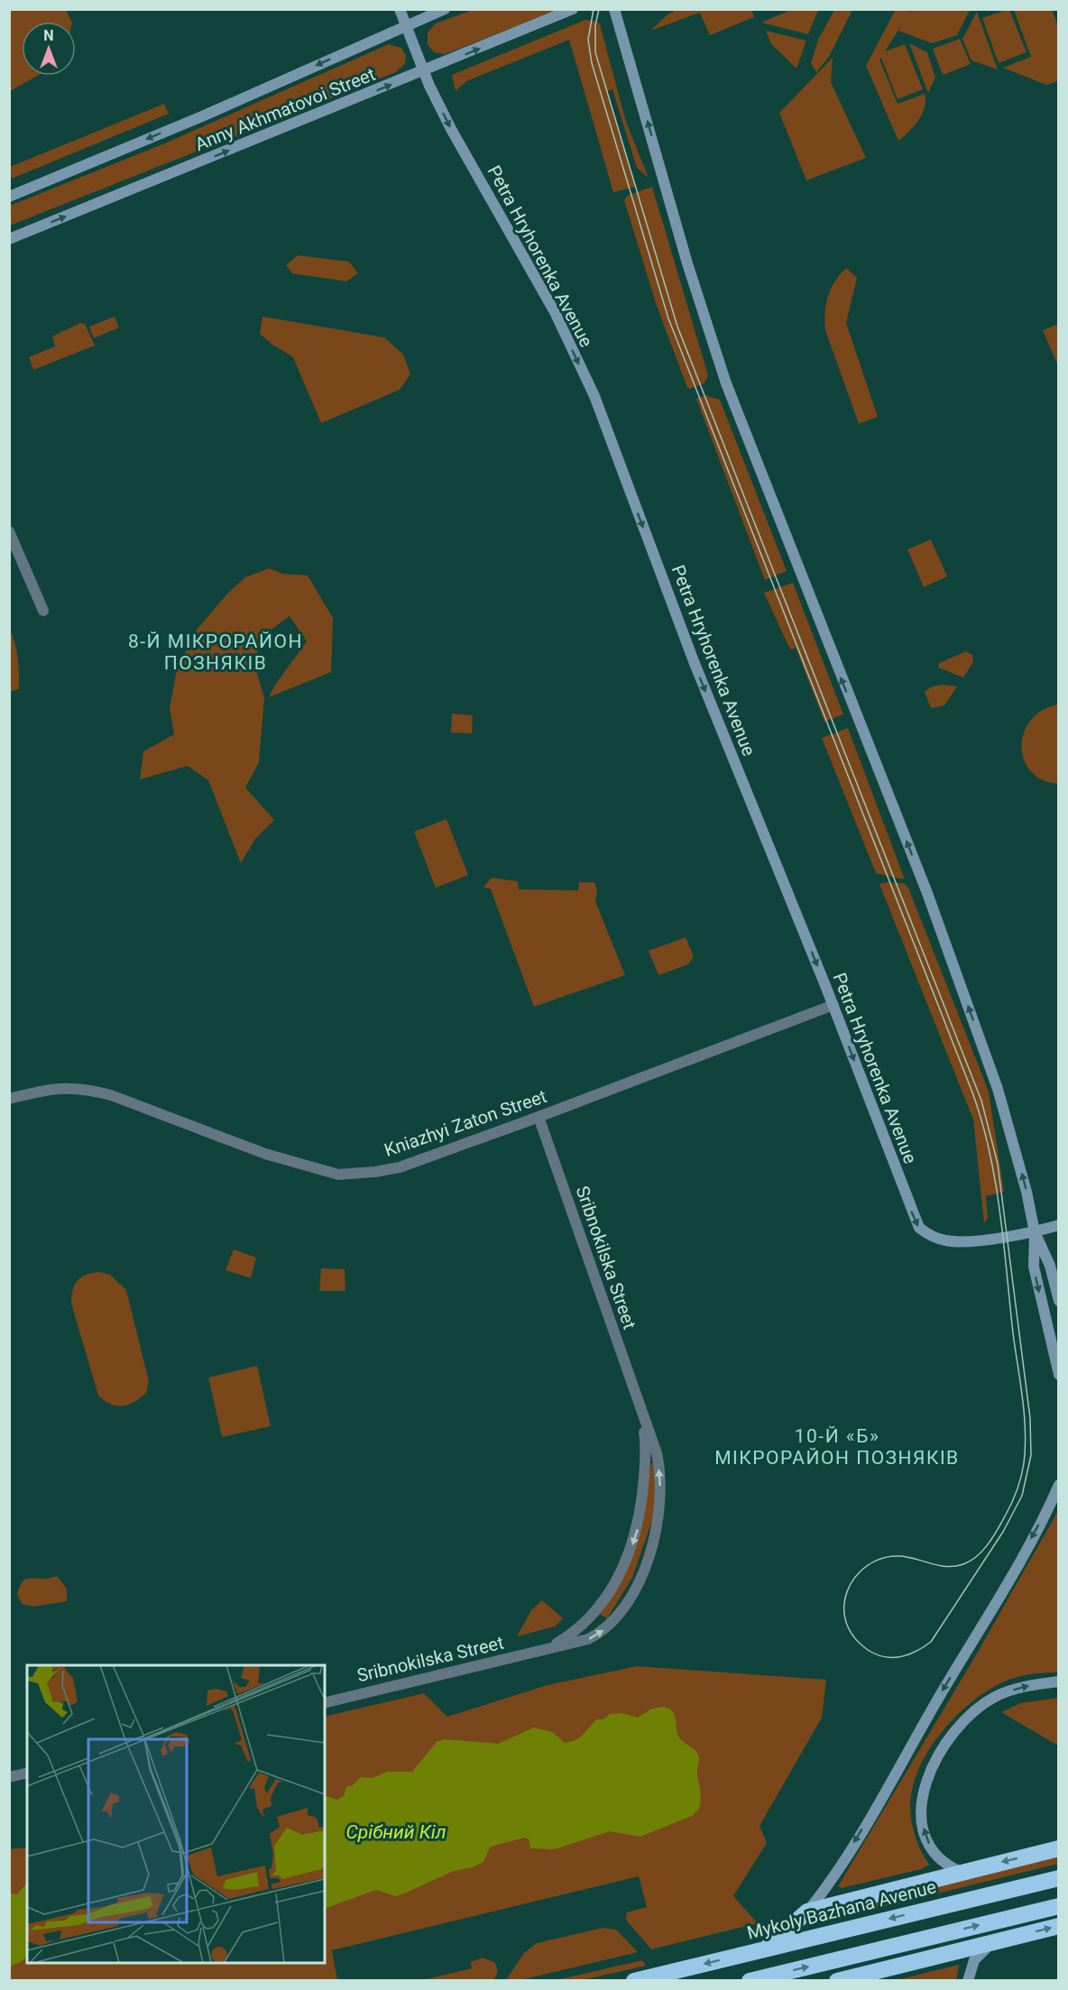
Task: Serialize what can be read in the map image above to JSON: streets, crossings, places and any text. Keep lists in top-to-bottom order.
{
  "streets": {
    "highway": ["Mykoly Bazhana Avenue"],
    "main road": ["Anny Akhmatovoi Street", "Petra Hryhorenka Avenue"],
    "street": ["Kniazhyi Zaton Street", "Sribnokilska Street"]
  },
  "crossings": [
    ["Anny Akhmatovoi Street", "Petra Hryhorenka Avenue"],
    ["Petra Hryhorenka Avenue", "Kniazhyi Zaton Street"],
    ["Kniazhyi Zaton Street", "Sribnokilska Street"]
  ],
  "one_way": ["Petra Hryhorenka Avenue"],
  "districts": ["8-Й МІКРОРАЙОН ПОЗНЯКІВ", "10-Й «Б» МІКРОРАЙОН ПОЗНЯКІВ"],
  "water": ["Срібний Кіл"],
  "north": "top"
}
